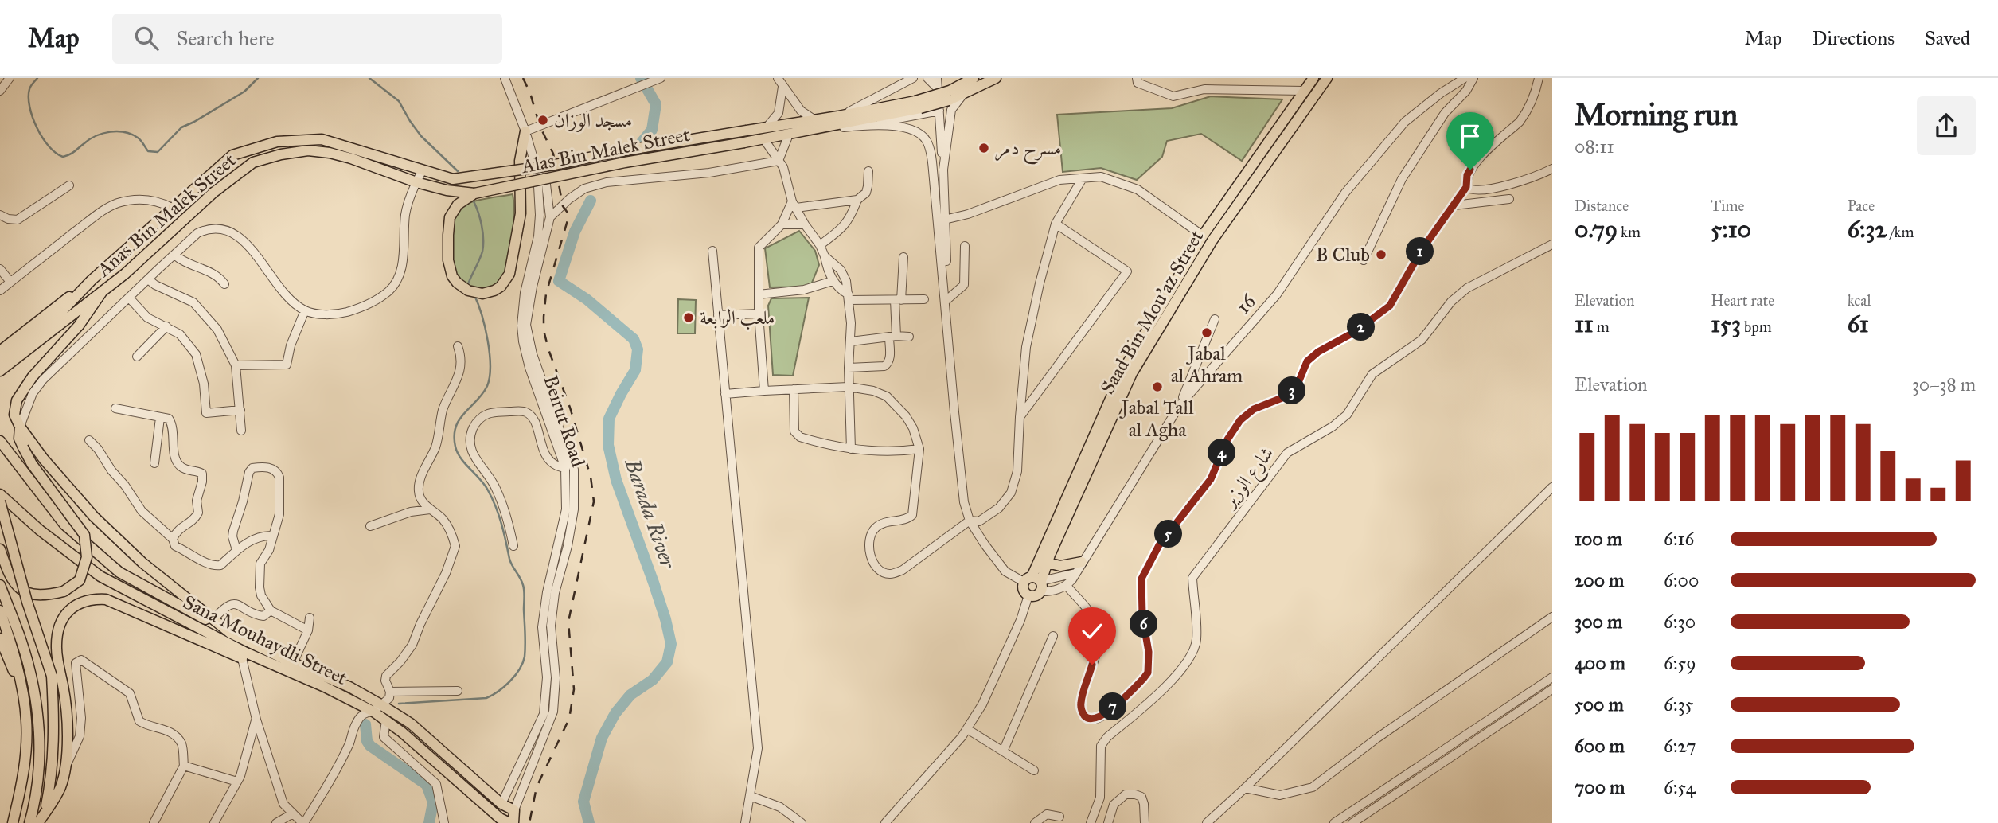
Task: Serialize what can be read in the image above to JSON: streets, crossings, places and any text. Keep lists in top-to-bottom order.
{
  "streets": {
    "main road": [
      "Alas Bin Malek Street",
      "Anas Bin Malek Street",
      "Saad Bin Mou'az Street",
      "Sana Mouhaydli Street"
    ],
    "street": ["16", "Beirut Road", "شارع الوزير"]
  },
  "crossings": [
    ["Alas Bin Malek Street", "Anas Bin Malek Street"]
  ],
  "water": ["Barada River"],
  "places": [
    "مسجد الوزان",
    "مسرح دمر",
    "B Club",
    "ملعب الرابعة",
    "Jabal al Ahram",
    "Jabal Tall al Agha"
  ],
  "page": {
    "header": "Map",
    "search": "Search here",
    "nav": ["Map", "Directions", "Saved"],
    "heading": ["Morning run", "08:11"],
    "stats": [
      ["Distance", "0.79 km"],
      ["Time", "5:10"],
      ["Pace", "6:32 /km"],
      ["Elevation", "11 m"],
      ["Heart rate", "153 bpm"],
      ["kcal", "61"]
    ],
    "pins": [
      "1",
      "2",
      "3",
      "4",
      "5",
      "6",
      "7"
    ],
    "chart": ["Elevation", "30–38 m"],
    "list": [
      {
        "name": "100 m",
        "note": "6:16"
      },
      {
        "name": "200 m",
        "note": "6:00"
      },
      {
        "name": "300 m",
        "note": "6:30"
      },
      {
        "name": "400 m",
        "note": "6:59"
      },
      {
        "name": "500 m",
        "note": "6:35"
      },
      {
        "name": "600 m",
        "note": "6:27"
      },
      {
        "name": "700 m",
        "note": "6:54"
      }
    ]
  }
}
